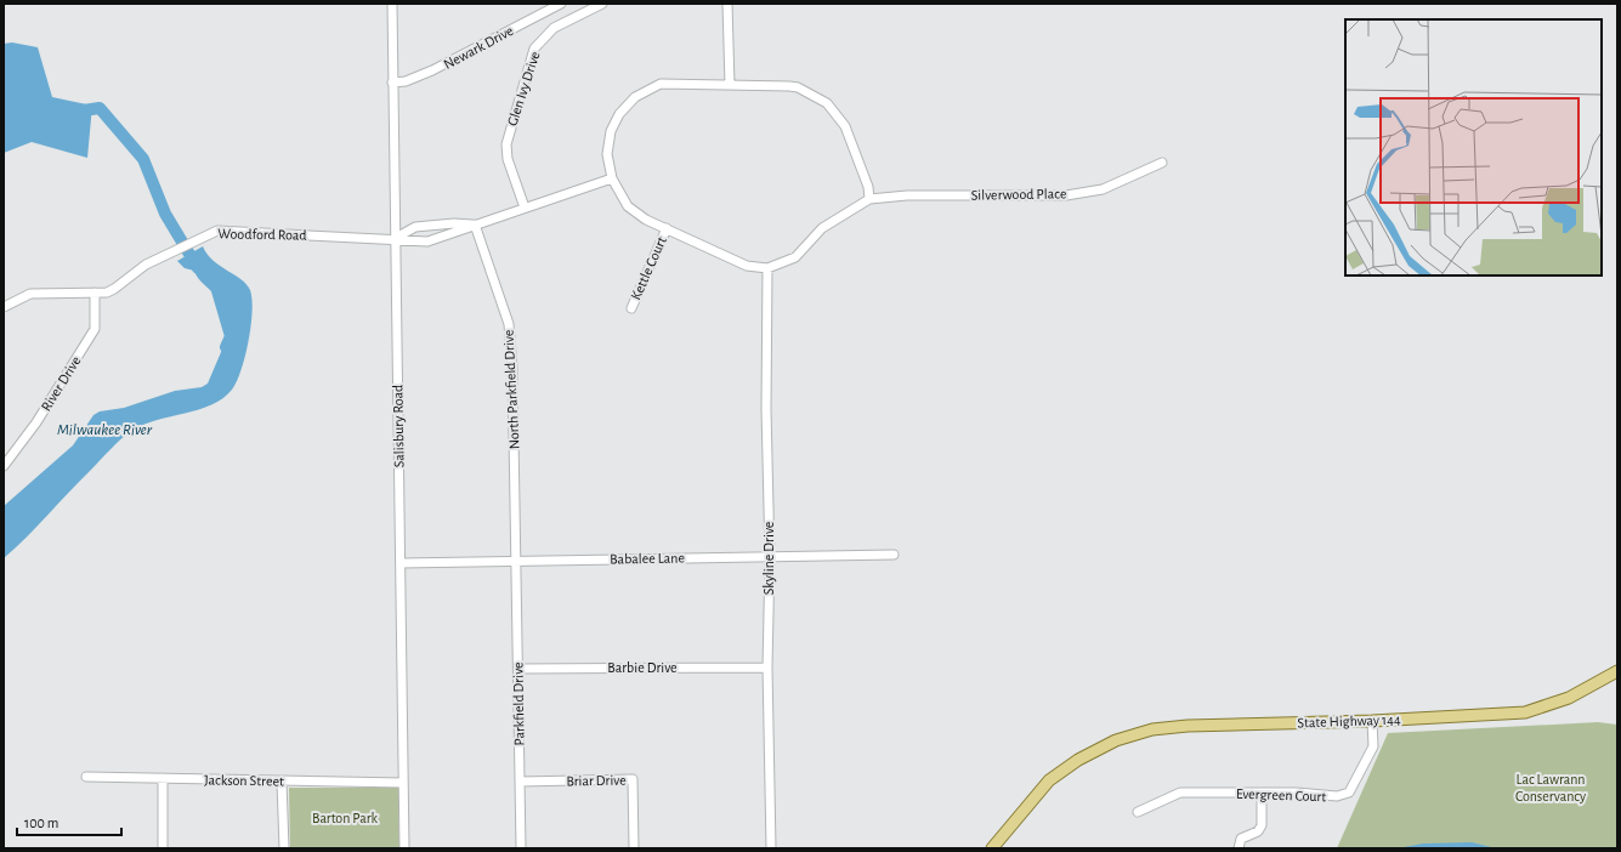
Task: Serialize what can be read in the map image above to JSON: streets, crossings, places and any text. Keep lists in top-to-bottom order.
{
  "streets": {
    "main road": ["State Highway 144"],
    "street": [
      "Newark Drive",
      "Glen Ivy Drive",
      "Silverwood Place",
      "Woodford Road",
      "Kettle Court",
      "River Drive",
      "North Parkfield Drive",
      "Salisbury Road",
      "Babalee Lane",
      "Skyline Drive",
      "Barbie Drive",
      "Parkfield Drive",
      "Jackson Street",
      "Briar Drive",
      "Evergreen Court"
    ]
  },
  "crossings": [
    ["Newark Drive", "Salisbury Road"],
    ["Glen Ivy Drive", "Woodford Road"],
    ["Woodford Road", "River Drive"],
    ["Woodford Road", "North Parkfield Drive"],
    ["Woodford Road", "Salisbury Road"],
    ["North Parkfield Drive", "Babalee Lane"],
    ["North Parkfield Drive", "Parkfield Drive"],
    ["Salisbury Road", "Babalee Lane"],
    ["Salisbury Road", "Jackson Street"],
    ["Babalee Lane", "Skyline Drive"],
    ["Babalee Lane", "Parkfield Drive"],
    ["Skyline Drive", "Barbie Drive"],
    ["Barbie Drive", "Parkfield Drive"],
    ["Parkfield Drive", "Briar Drive"],
    ["State Highway 144", "Evergreen Court"]
  ],
  "water": ["Milwaukee River"],
  "parks": ["Lac Lawrann Conservancy", "Barton Park"],
  "scale_bar": "100 m"
}
